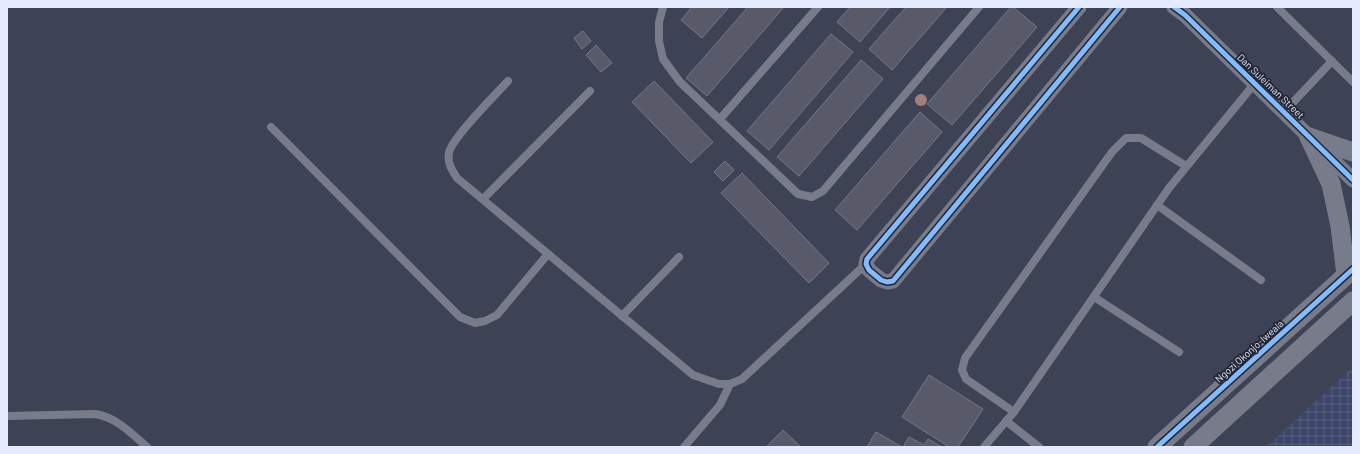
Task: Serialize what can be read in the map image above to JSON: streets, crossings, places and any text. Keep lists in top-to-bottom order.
{
  "streets": {
    "street": ["Dan Suleiman Street", "Ngozi Okonjo-Iweala"]
  }
}
